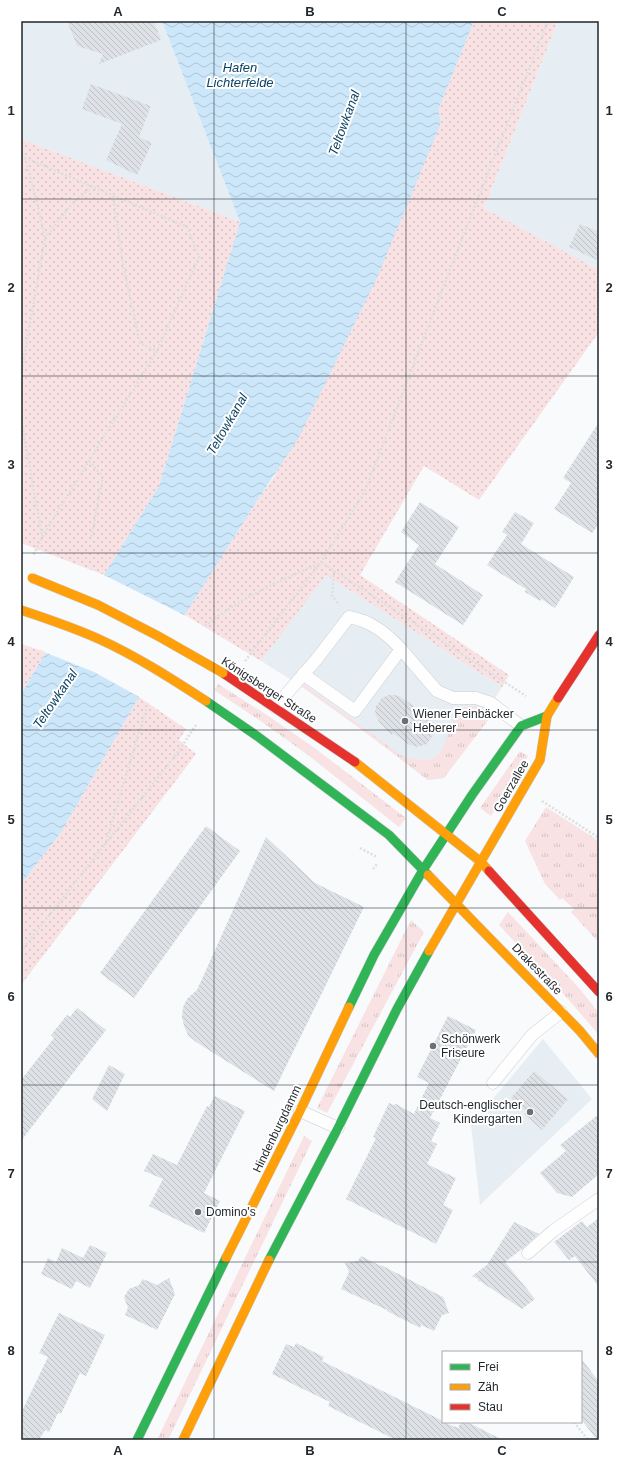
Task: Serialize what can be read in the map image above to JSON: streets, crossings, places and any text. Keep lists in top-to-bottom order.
{
  "streets": {
    "main road": [
      "Königsberger Straße",
      "Goerzallee",
      "Drakestraße",
      "Hindenburgdamm"
    ]
  },
  "crossings": [
    ["Königsberger Straße", "Goerzallee"],
    ["Königsberger Straße", "Hindenburgdamm"],
    ["Goerzallee", "Hindenburgdamm"]
  ],
  "water": ["Hafen Lichterfelde", "Teltowkanal"],
  "places": [
    "Wiener Feinbäcker Heberer",
    "Schönwerk Friseure",
    "Deutsch-englischer Kindergarten",
    "Domino's"
  ],
  "legend": ["Frei", "Zäh", "Stau"],
  "grid": {
    "columns": ["A", "B", "C"],
    "rows": [
      "1",
      "2",
      "3",
      "4",
      "5",
      "6",
      "7",
      "8"
    ]
  }
}
